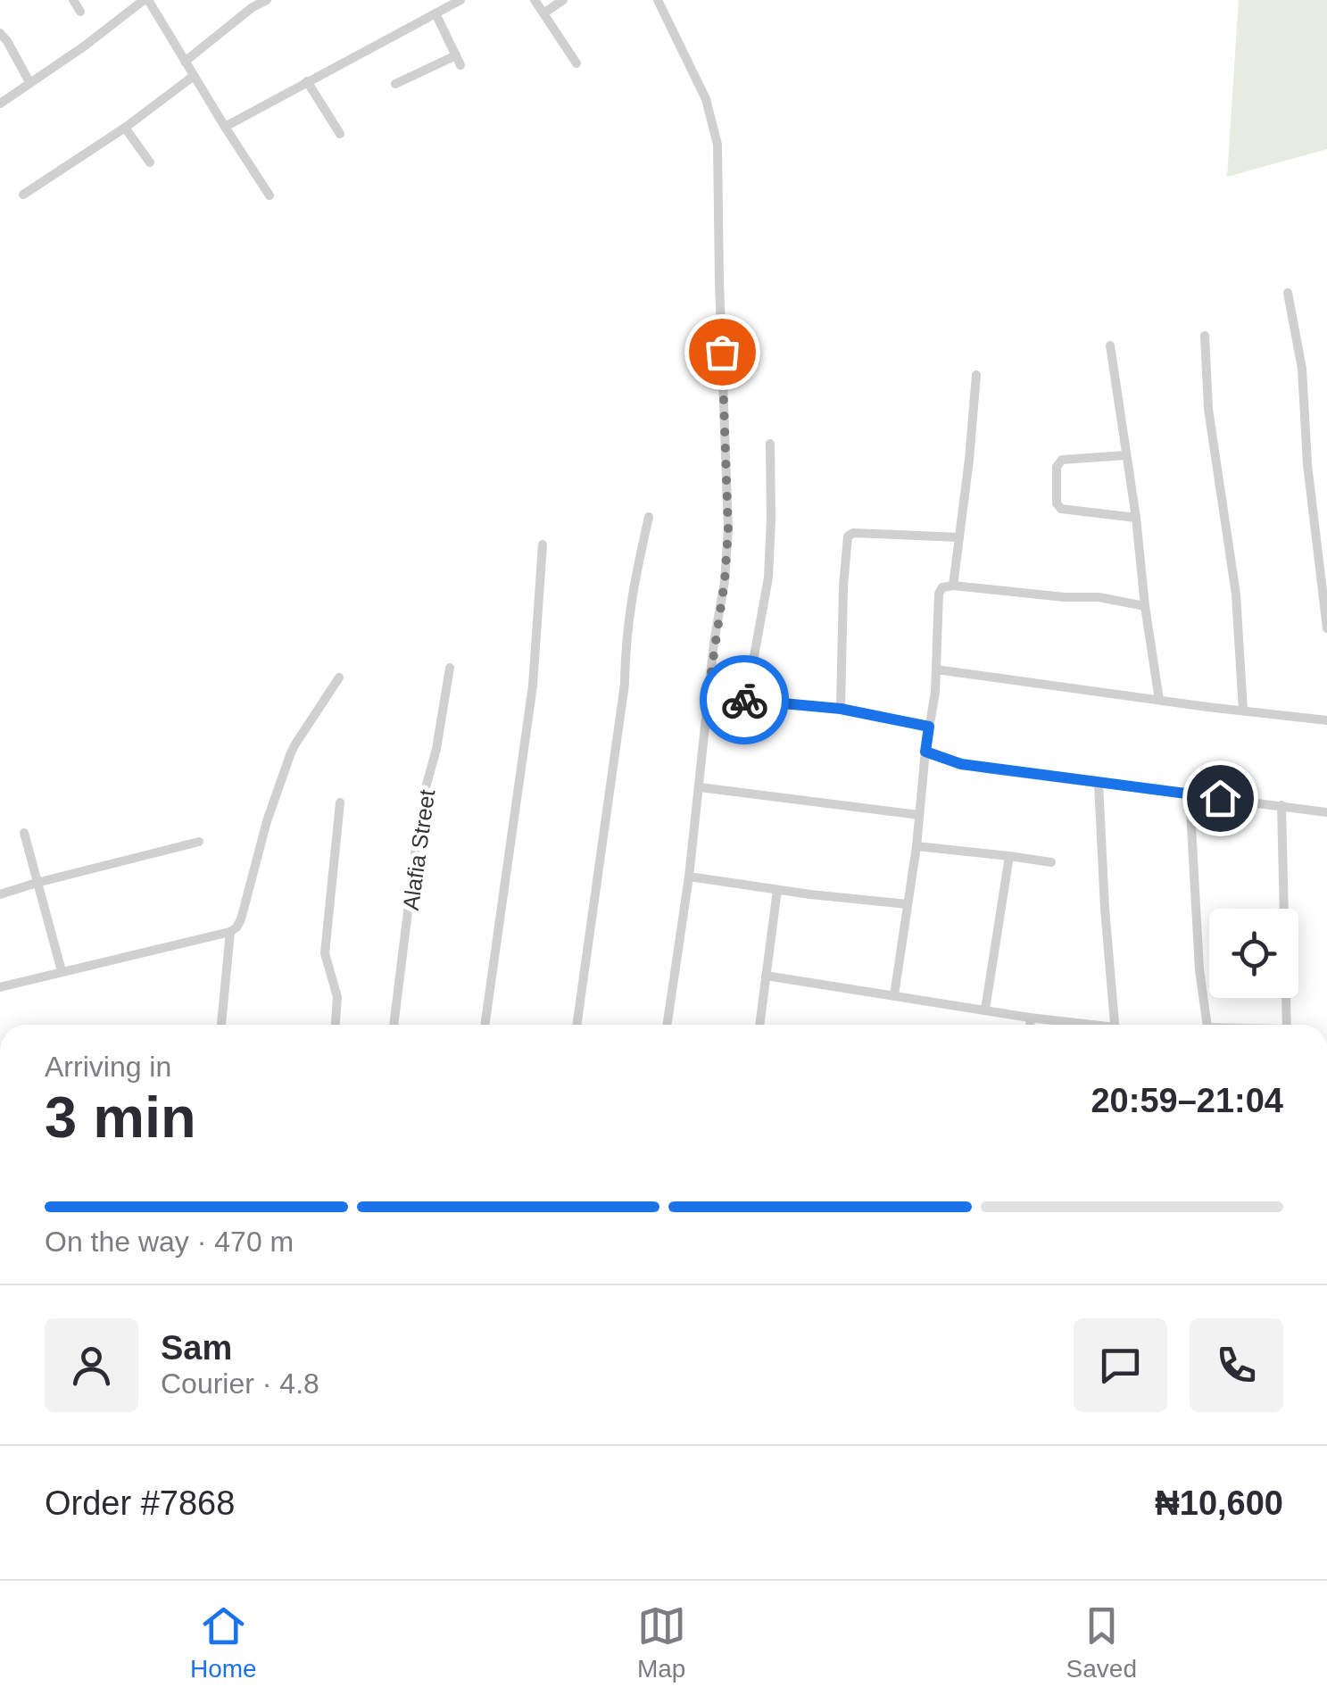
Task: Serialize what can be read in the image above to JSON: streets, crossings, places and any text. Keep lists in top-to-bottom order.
{
  "streets": {
    "street": ["Alafia Street"]
  },
  "page": {
    "heading": ["3 min", "Arriving in", "20:59–21:04"],
    "panel": [
      "Sam",
      "Courier · 4.8",
      "Order #7868",
      "₦10,600"
    ],
    "bar": "On the way · 470 m",
    "tabs": ["Home", "Map", "Saved"]
  }
}
